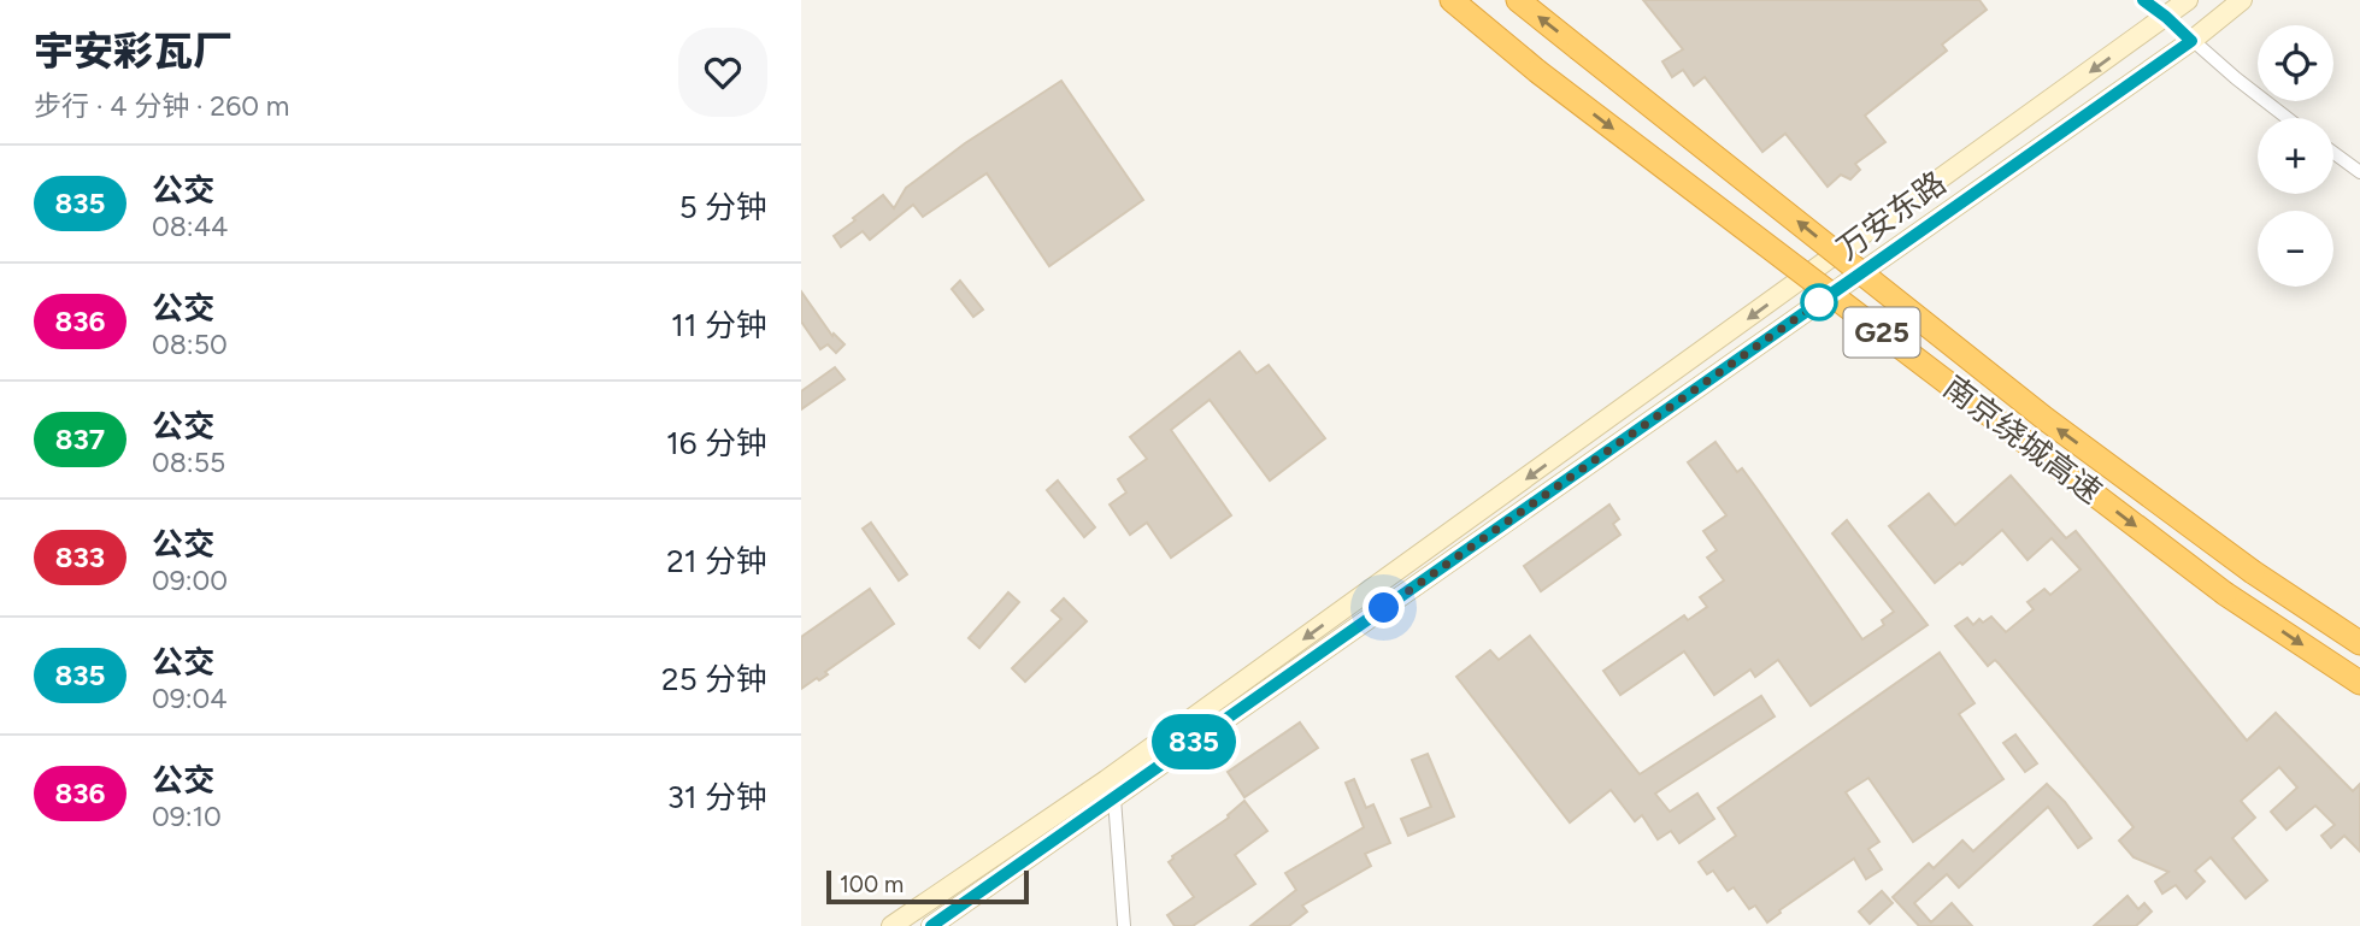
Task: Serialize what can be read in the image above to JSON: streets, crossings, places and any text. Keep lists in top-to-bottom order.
{
  "streets": {
    "highway": ["G25", "南京绕城高速"],
    "main road": ["万安东路"]
  },
  "lines": ["bus line 835"],
  "scale_bar": "100 m",
  "page": {
    "heading": ["宇安彩瓦厂", "步行 · 4 分钟 · 260 m"],
    "on_map": "835",
    "map_buttons": ["+", "−"],
    "list": [
      {
        "mark": "835",
        "name": "公交",
        "note": "08:44",
        "value": "5 分钟"
      },
      {
        "mark": "836",
        "name": "公交",
        "note": "08:50",
        "value": "11 分钟"
      },
      {
        "mark": "837",
        "name": "公交",
        "note": "08:55",
        "value": "16 分钟"
      },
      {
        "mark": "833",
        "name": "公交",
        "note": "09:00",
        "value": "21 分钟"
      },
      {
        "mark": "835",
        "name": "公交",
        "note": "09:04",
        "value": "25 分钟"
      },
      {
        "mark": "836",
        "name": "公交",
        "note": "09:10",
        "value": "31 分钟"
      }
    ],
    "scale": "100 m"
  }
}
